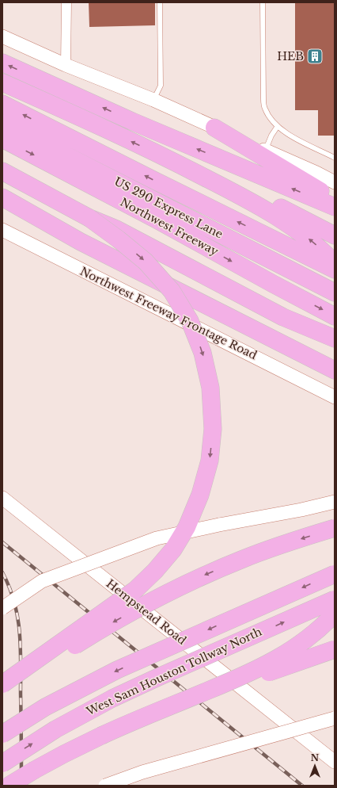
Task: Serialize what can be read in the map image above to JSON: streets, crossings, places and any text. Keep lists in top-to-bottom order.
{
  "streets": {
    "highway": ["US 290 Express Lane", "Northwest Freeway", "West Sam Houston Tollway North"],
    "main road": ["Northwest Freeway Frontage Road", "Hempstead Road"]
  },
  "places": {
    "building": ["HEB"]
  },
  "north": "top"
}
